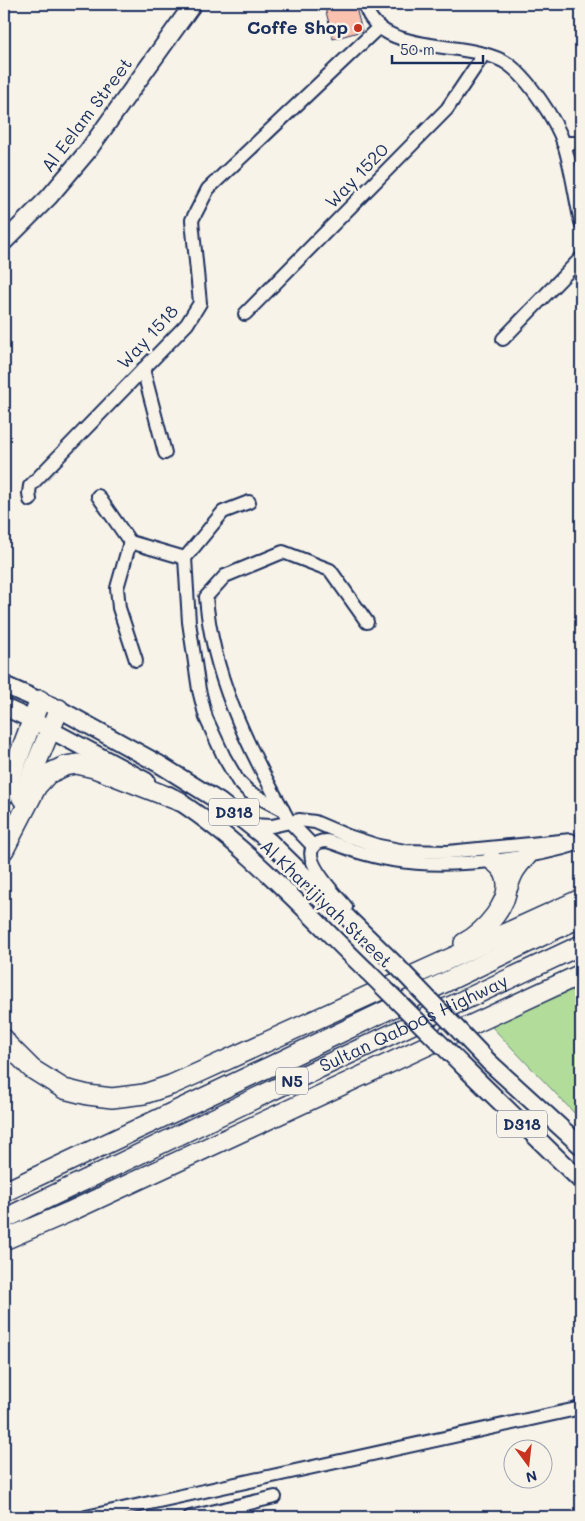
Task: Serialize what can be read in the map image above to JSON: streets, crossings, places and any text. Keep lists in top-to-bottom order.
{
  "streets": {
    "highway": ["Sultan Qaboos Highway", "N5"],
    "main road": ["Al Eelam Street", "D318", "Al Kharijiyah Street"],
    "street": ["Way 1520", "Way 1518"]
  },
  "places": ["Coffe Shop"],
  "scale_bar": "50 m",
  "north": "bottom"
}
